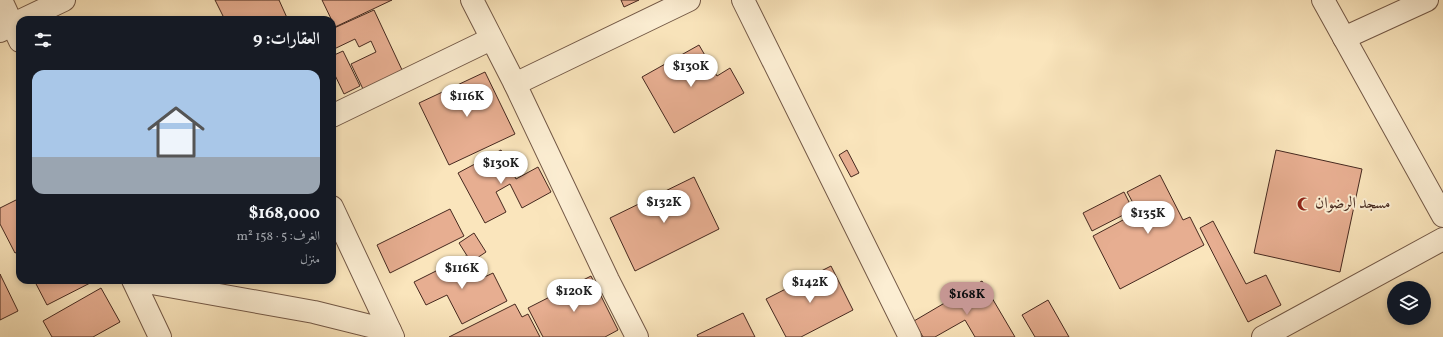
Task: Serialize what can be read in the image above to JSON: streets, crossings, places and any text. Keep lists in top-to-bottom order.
{
  "places": {
    "mosque": ["مسجد الرضوان"]
  },
  "page": {
    "heading": "العقارات: 9",
    "price": [
      "$130K",
      "$116K",
      "$130K",
      "$132K",
      "$135K",
      "$116K",
      "$142K",
      "$120K",
      "$168K"
    ],
    "list": [
      {
        "name": "$168,000",
        "note": "الغرف: 5 · 158 m² · منزل"
      }
    ]
  }
}
